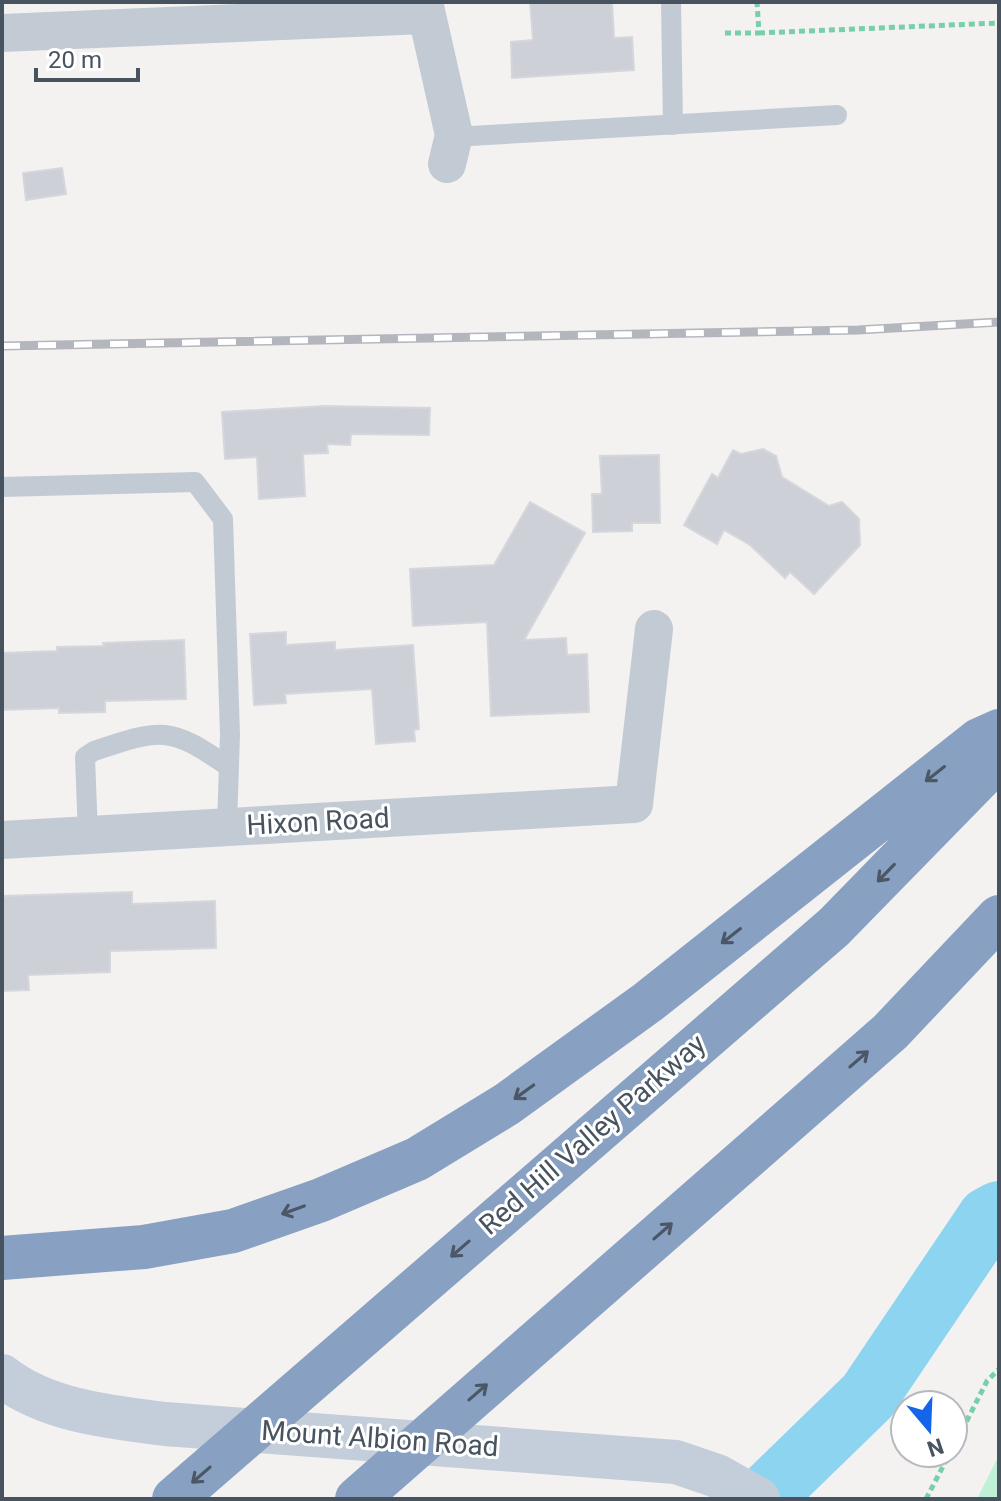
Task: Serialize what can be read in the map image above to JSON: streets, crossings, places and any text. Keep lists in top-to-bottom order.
{
  "streets": {
    "highway": ["Red Hill Valley Parkway"],
    "street": ["Hixon Road", "Mount Albion Road"]
  },
  "scale_bar": "20 m",
  "north": "bottom"
}
